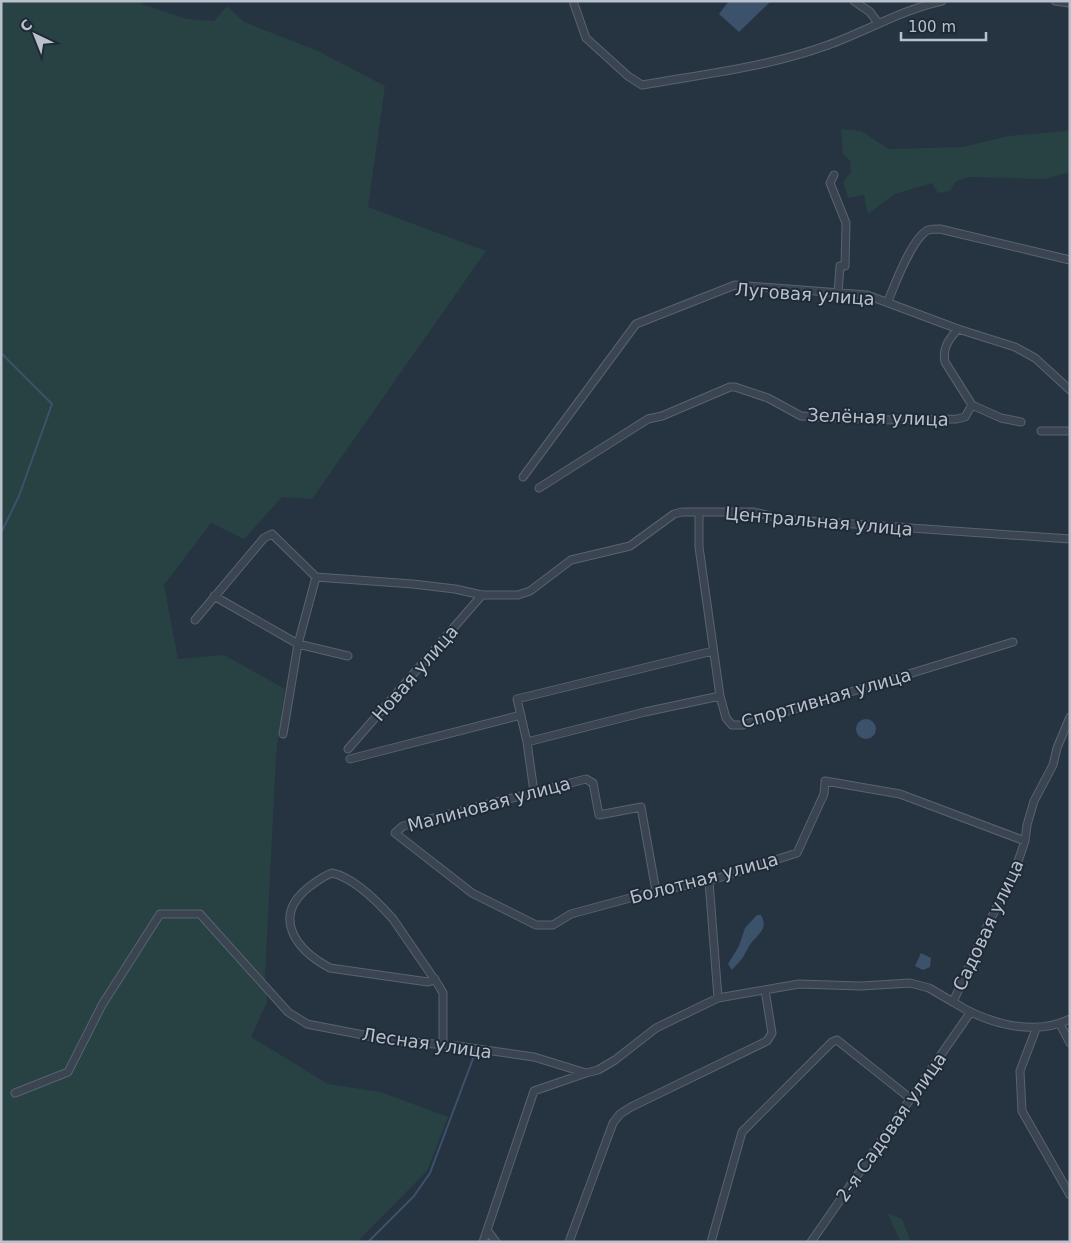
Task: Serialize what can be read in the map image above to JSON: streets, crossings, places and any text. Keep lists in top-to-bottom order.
{
  "streets": {
    "street": [
      "Луговая улица",
      "Зелёная улица",
      "Центральная улица",
      "Новая улица",
      "Спортивная улица",
      "Малиновая улица",
      "Болотная улица",
      "Садовая улица",
      "Лесная улица",
      "2-я Садовая улица"
    ]
  },
  "crossings": [
    ["Центральная улица", "Новая улица"],
    ["Центральная улица", "Спортивная улица"],
    ["Малиновая улица", "Болотная улица"],
    ["Болотная улица", "Садовая улица"],
    ["Садовая улица", "2-я Садовая улица"]
  ],
  "scale_bar": "100 m",
  "north": "top left"
}
